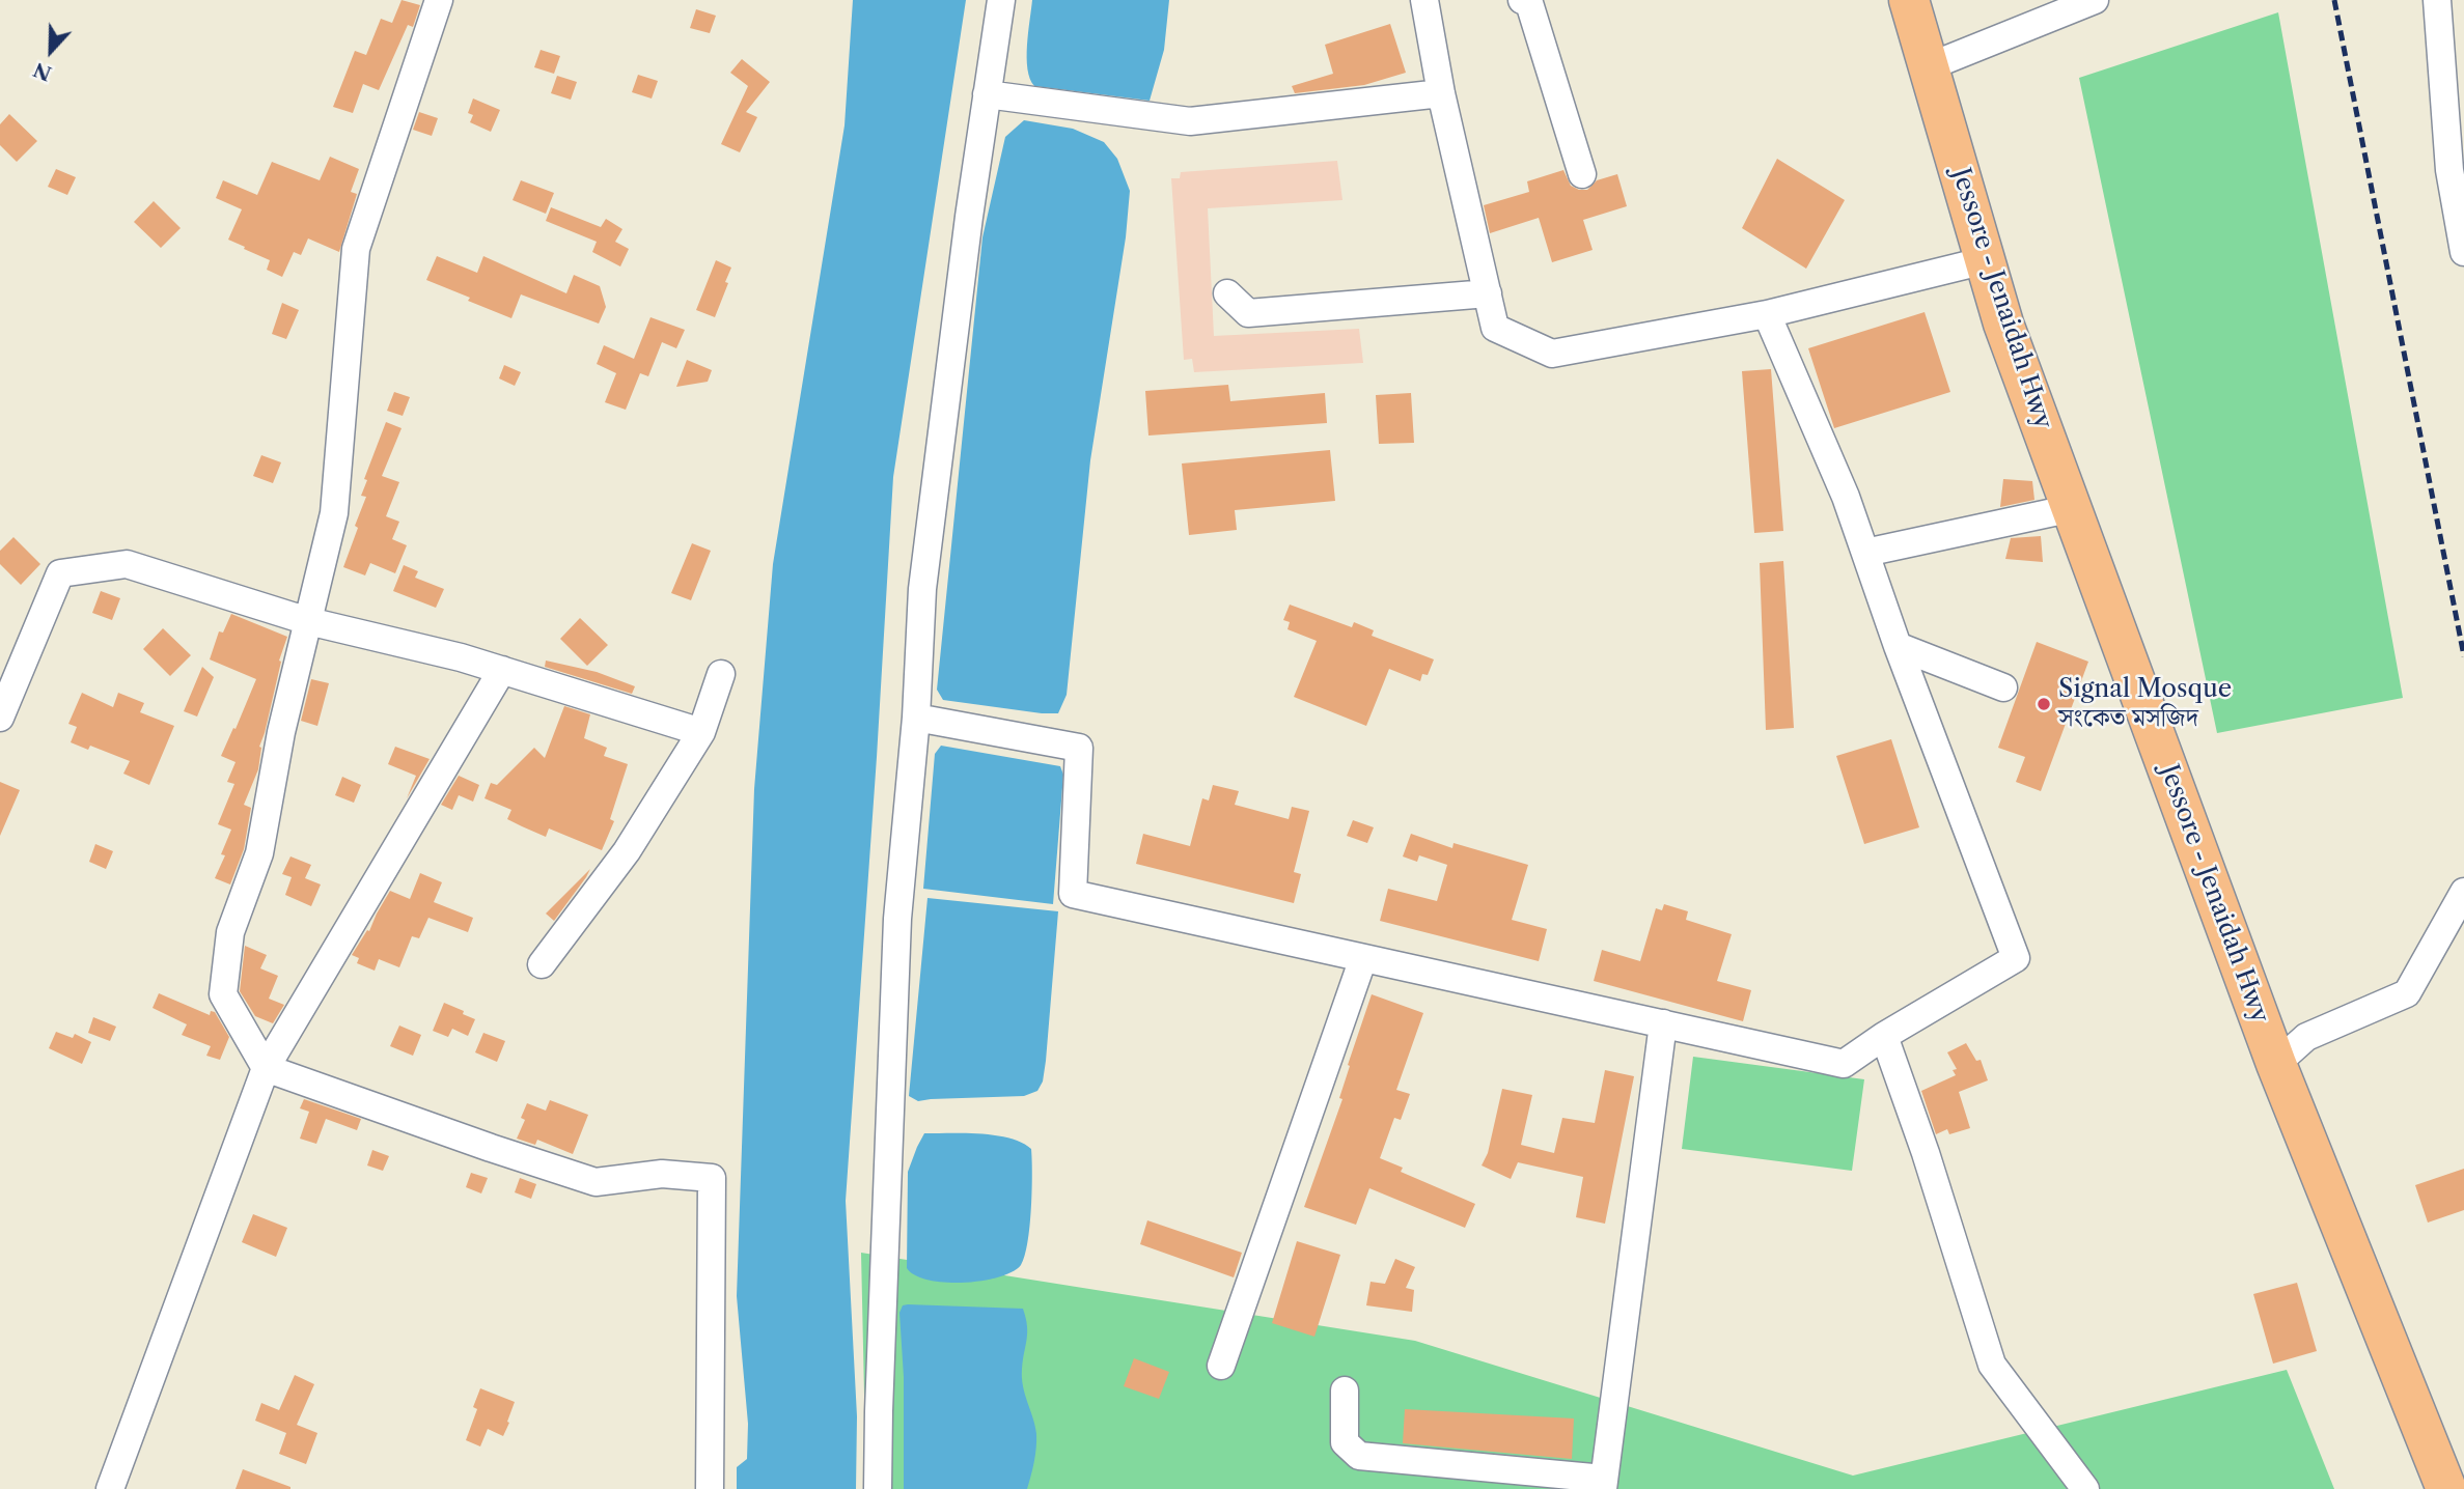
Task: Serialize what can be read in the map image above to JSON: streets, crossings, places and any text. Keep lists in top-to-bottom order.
{
  "streets": {
    "highway": ["Jessore - Jenaidah Hwy"]
  },
  "places": ["Signal Mosque সংকেত মসজিদ"],
  "north": "bottom"
}
